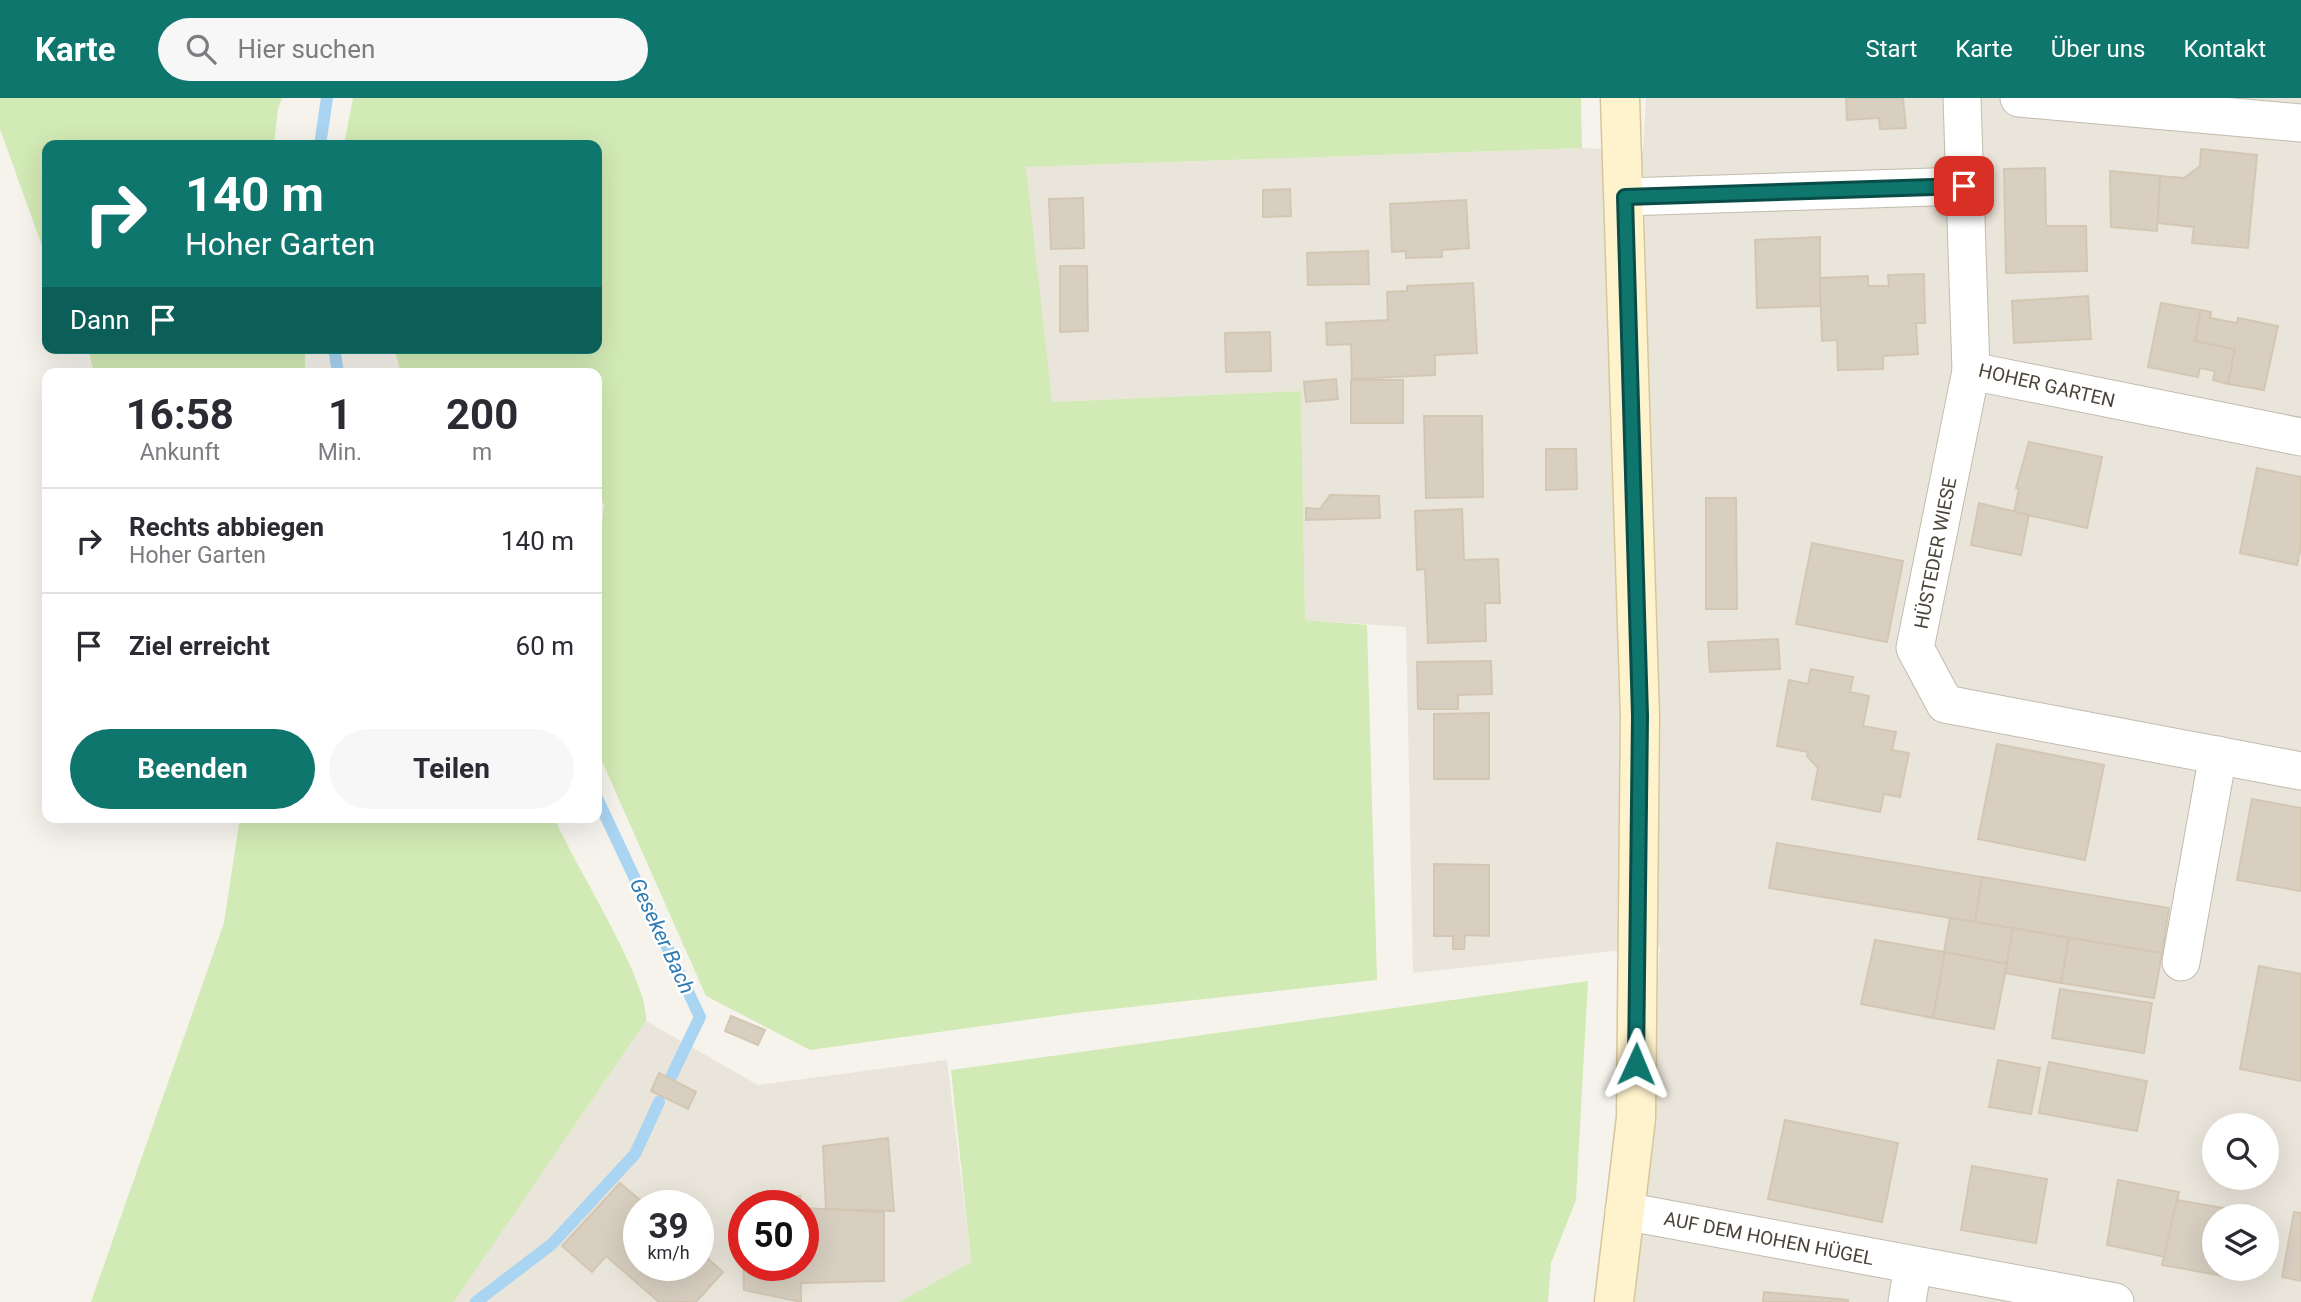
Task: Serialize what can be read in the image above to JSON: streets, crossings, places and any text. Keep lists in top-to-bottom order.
{
  "streets": {
    "street": ["HOHER GARTEN", "HÜSTEDER WIESE", "AUF DEM HOHEN HÜGEL"]
  },
  "crossings": [
    ["HOHER GARTEN", "HÜSTEDER WIESE"]
  ],
  "water": ["Geseker Bach"],
  "page": {
    "header": "Karte",
    "search": "Hier suchen",
    "nav": [
      "Start",
      "Karte",
      "Über uns",
      "Kontakt"
    ],
    "turn": ["140 m", "Hoher Garten"],
    "then": "Dann",
    "eta": [
      "16:58",
      "Ankunft",
      "1",
      "Min.",
      "200",
      "m"
    ],
    "list": [
      {
        "name": "Rechts abbiegen",
        "note": "Hoher Garten",
        "value": "140 m"
      },
      {
        "name": "Ziel erreicht",
        "value": "60 m"
      }
    ],
    "buttons": ["Beenden", "Teilen"],
    "speed": "39 km/h",
    "limit": "50"
  }
}
